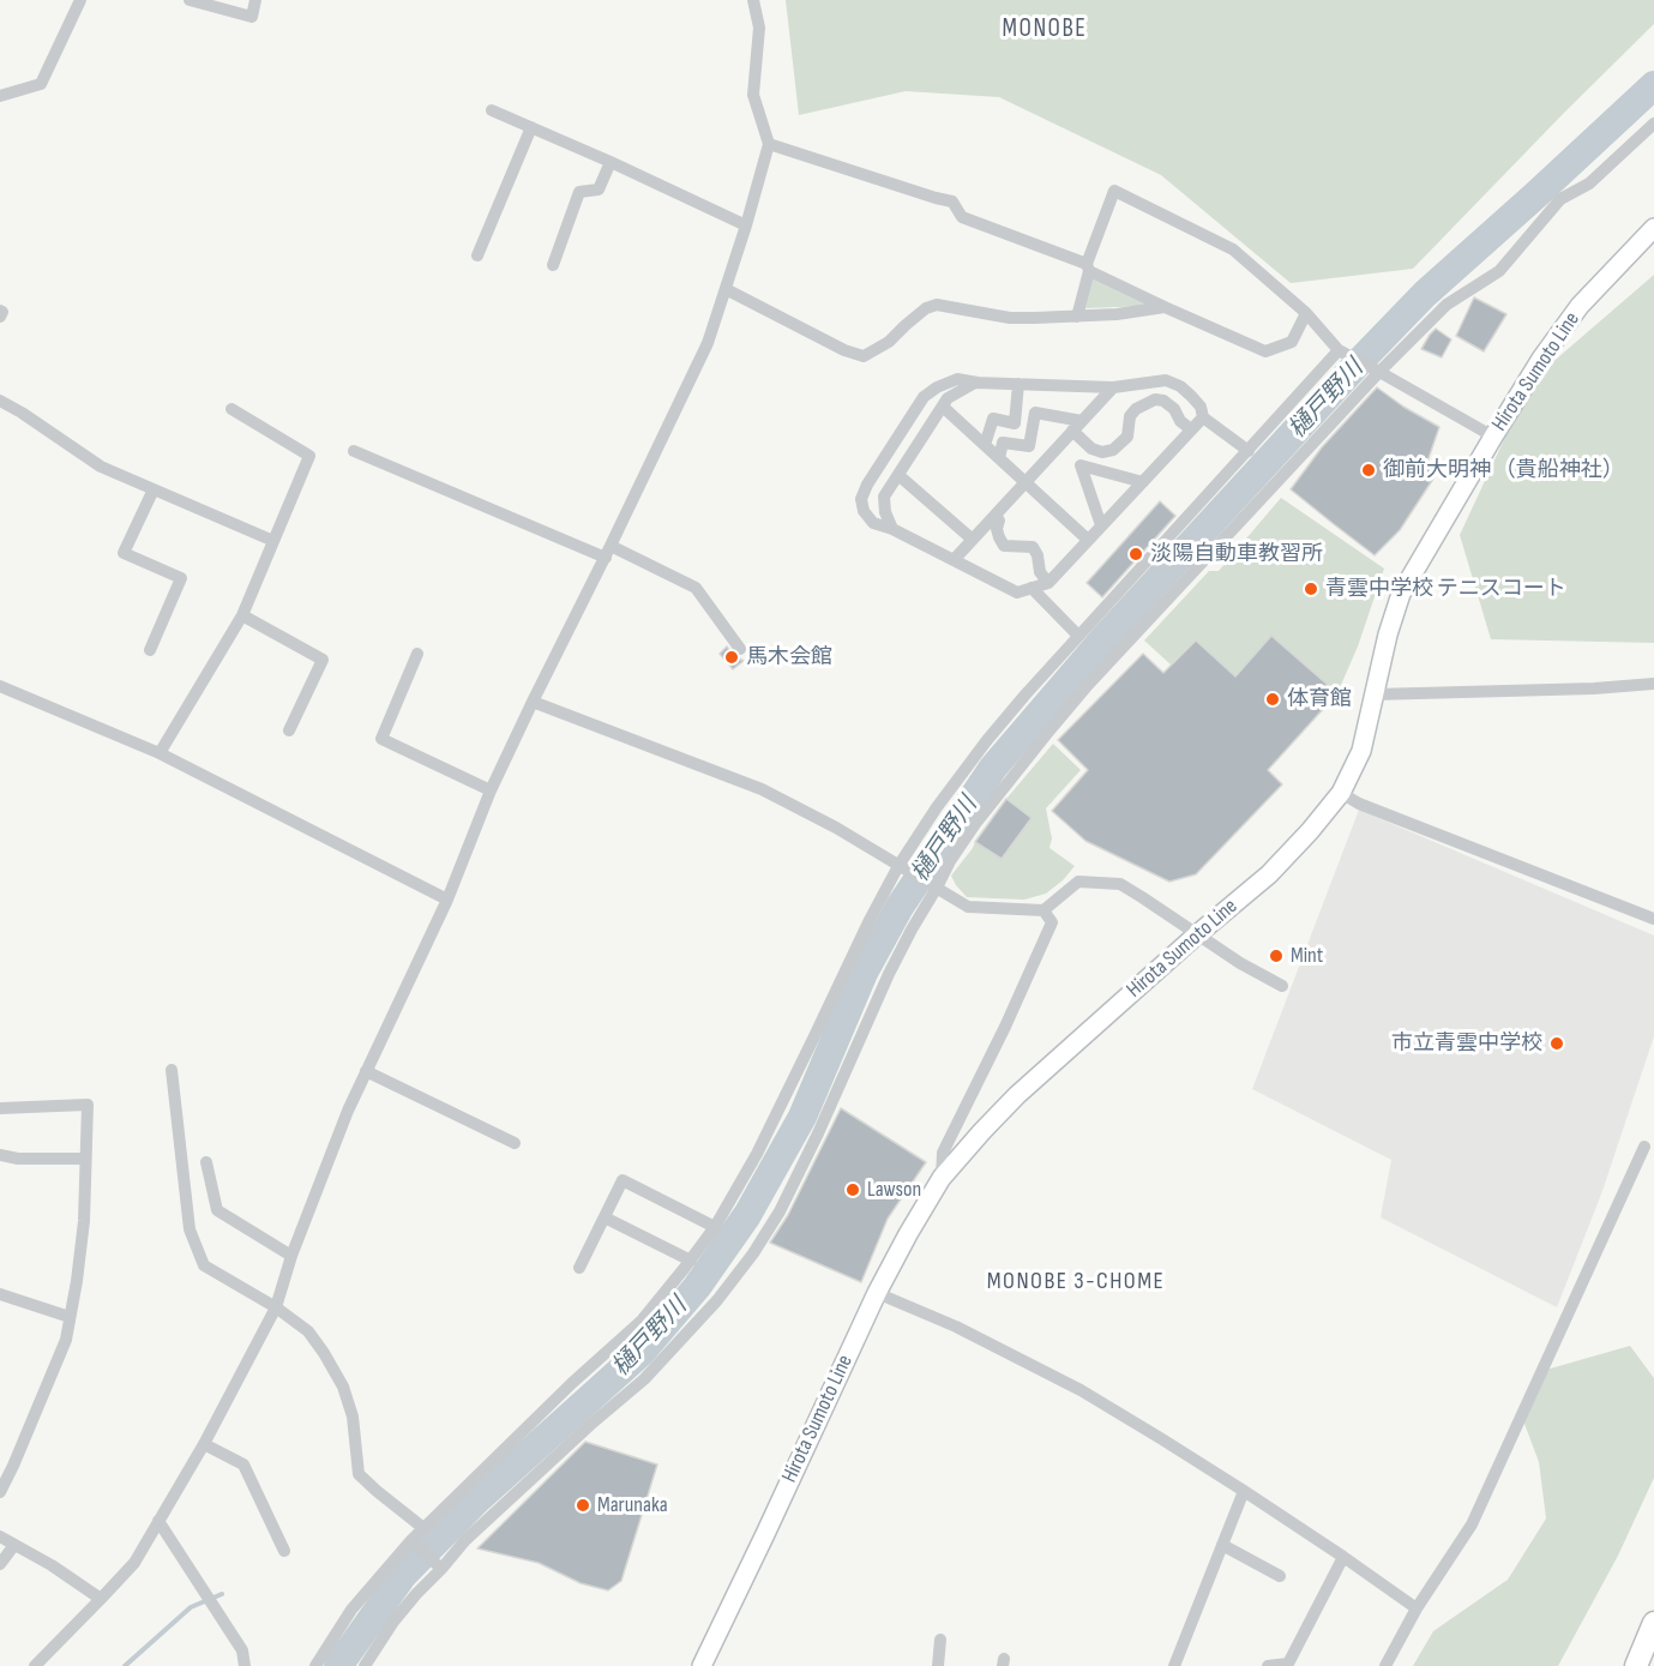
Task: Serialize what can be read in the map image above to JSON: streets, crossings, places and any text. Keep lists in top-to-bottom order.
{
  "streets": {
    "main road": ["Hirota Sumoto Line"]
  },
  "districts": ["MONOBE", "MONOBE 3-CHOME"],
  "water": ["樋戸野川"],
  "places": [
    "御前大明神 （貴船神社）",
    "淡陽自動車教習所",
    "青雲中学校 テニスコート",
    "馬木会館",
    "体育館",
    "Mint",
    "市立青雲中学校",
    "Lawson",
    "Marunaka"
  ]
}
